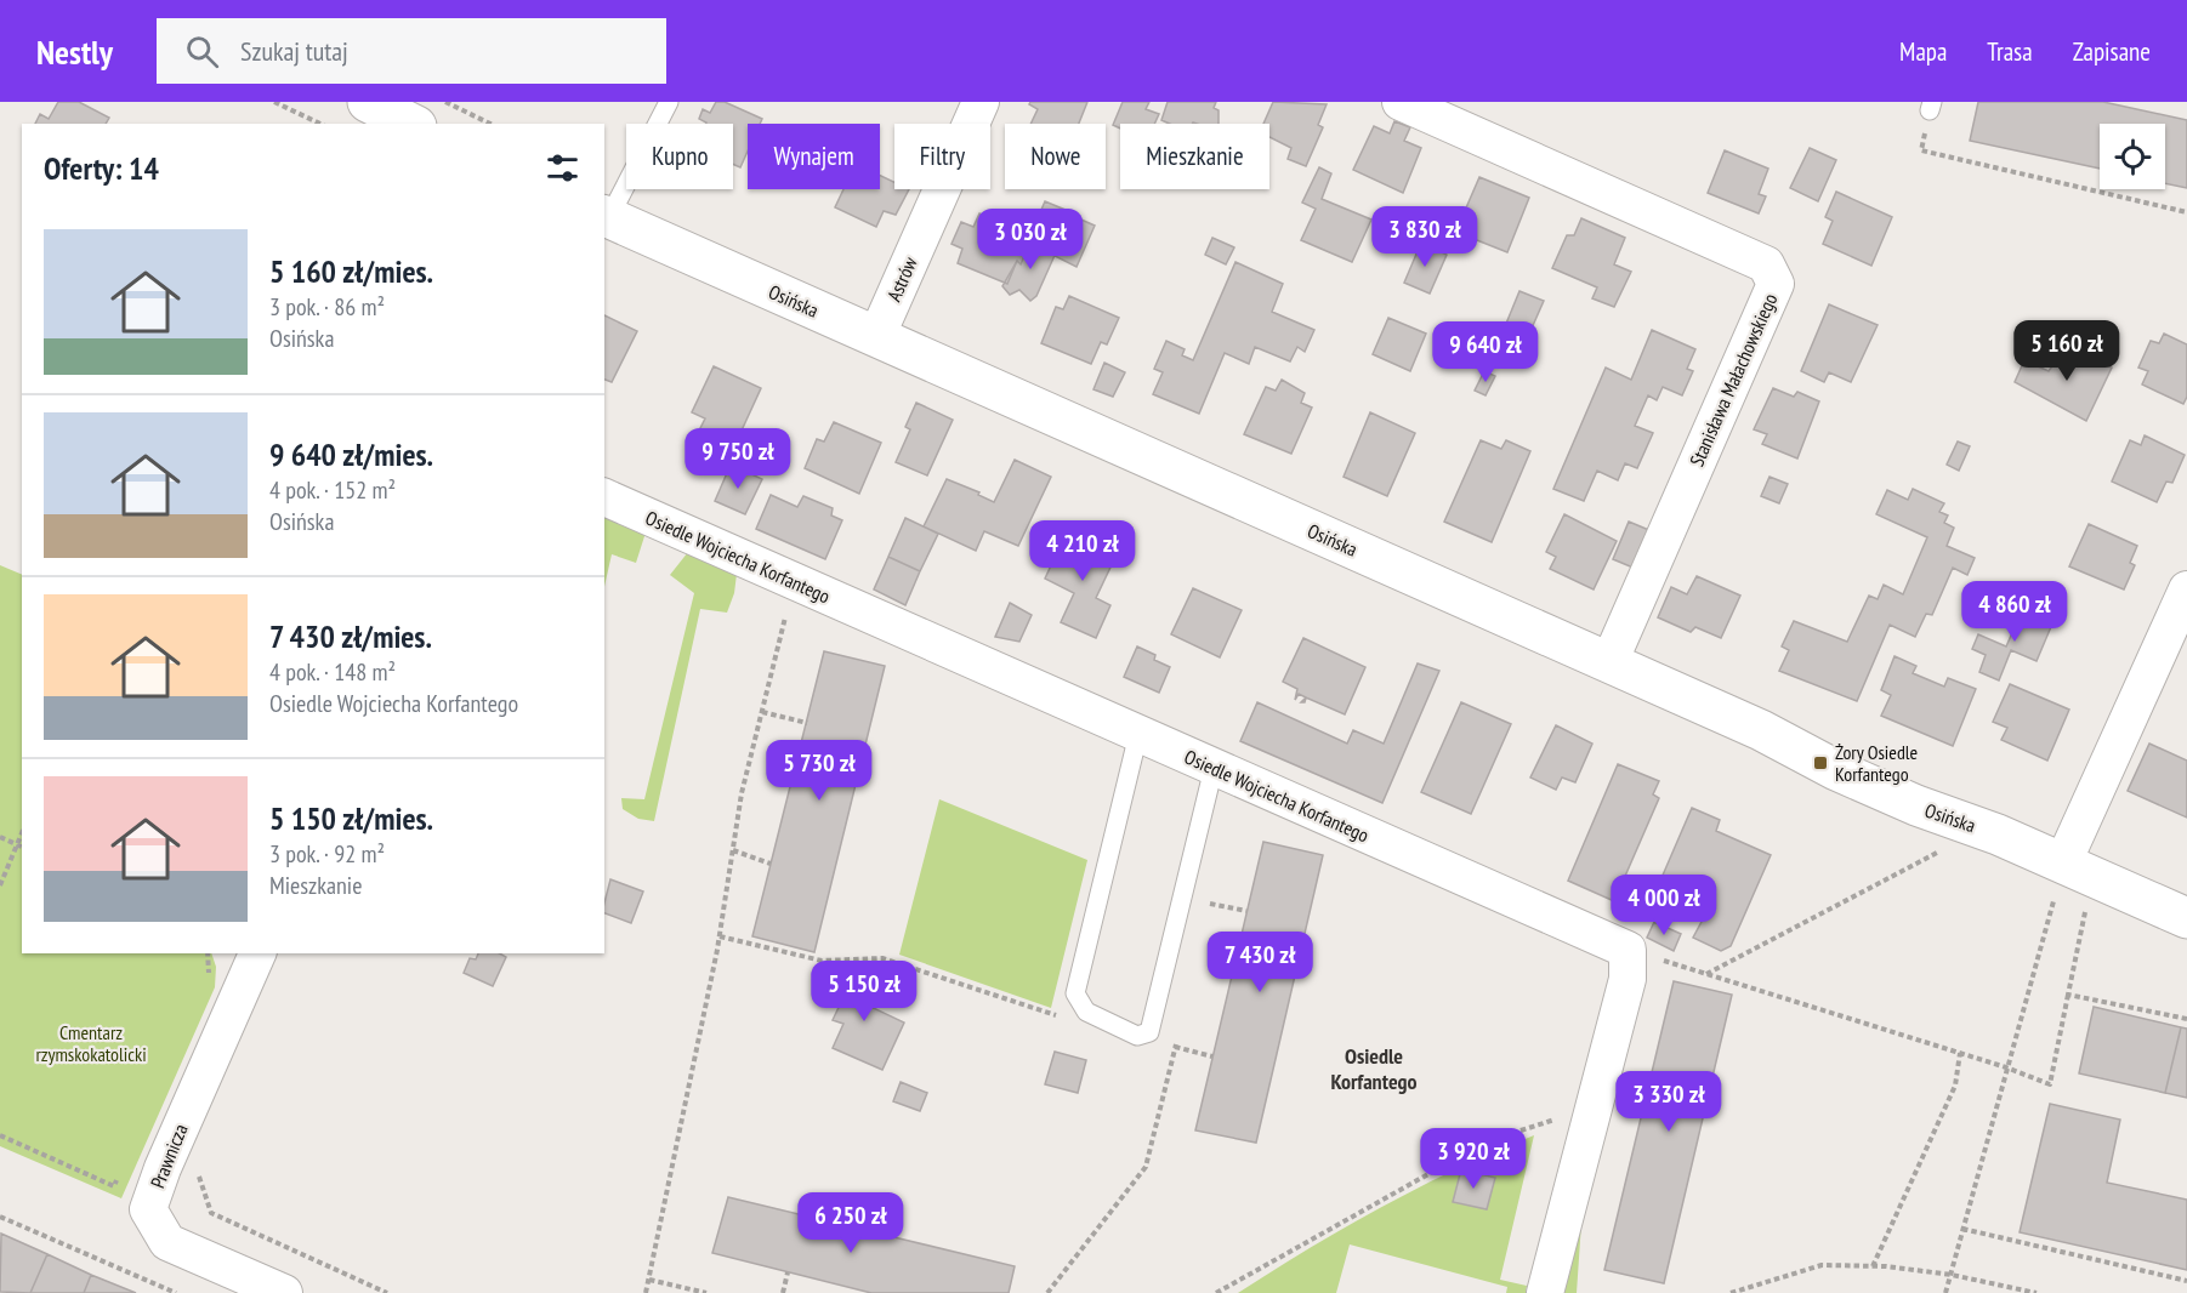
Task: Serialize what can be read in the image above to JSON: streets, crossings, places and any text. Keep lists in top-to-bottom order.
{
  "streets": {
    "street": [
      "Astrów",
      "Osińska",
      "Stanisława Małachowskiego",
      "Osiedle Wojciecha Korfantego",
      "Prawnicza"
    ]
  },
  "crossings": [
    ["Astrów", "Osińska"],
    ["Osińska", "Stanisława Małachowskiego"]
  ],
  "districts": ["Osiedle Korfantego"],
  "parks": ["Cmentarz rzymskokatolicki"],
  "places": {
    "transit": ["Żory Osiedle Korfantego"]
  },
  "page": {
    "header": "Nestly",
    "search": "Szukaj tutaj",
    "nav": ["Mapa", "Trasa", "Zapisane"],
    "chip": [
      "Kupno",
      "Wynajem",
      "Filtry",
      "Nowe",
      "Mieszkanie"
    ],
    "heading": "Oferty: 14",
    "price": [
      "3 830 zł",
      "3 030 zł",
      "5 160 zł",
      "9 640 zł",
      "9 750 zł",
      "4 210 zł",
      "4 860 zł",
      "5 730 zł",
      "4 000 zł",
      "7 430 zł",
      "5 150 zł",
      "3 330 zł",
      "3 920 zł",
      "6 250 zł"
    ],
    "list": [
      {
        "name": "5 160 zł/mies.",
        "note": "3 pok. · 86 m² · Osińska"
      },
      {
        "name": "9 640 zł/mies.",
        "note": "4 pok. · 152 m² · Osińska"
      },
      {
        "name": "7 430 zł/mies.",
        "note": "4 pok. · 148 m² · Osiedle Wojciecha Korfantego"
      },
      {
        "name": "5 150 zł/mies.",
        "note": "3 pok. · 92 m² · Mieszkanie"
      }
    ]
  }
}
